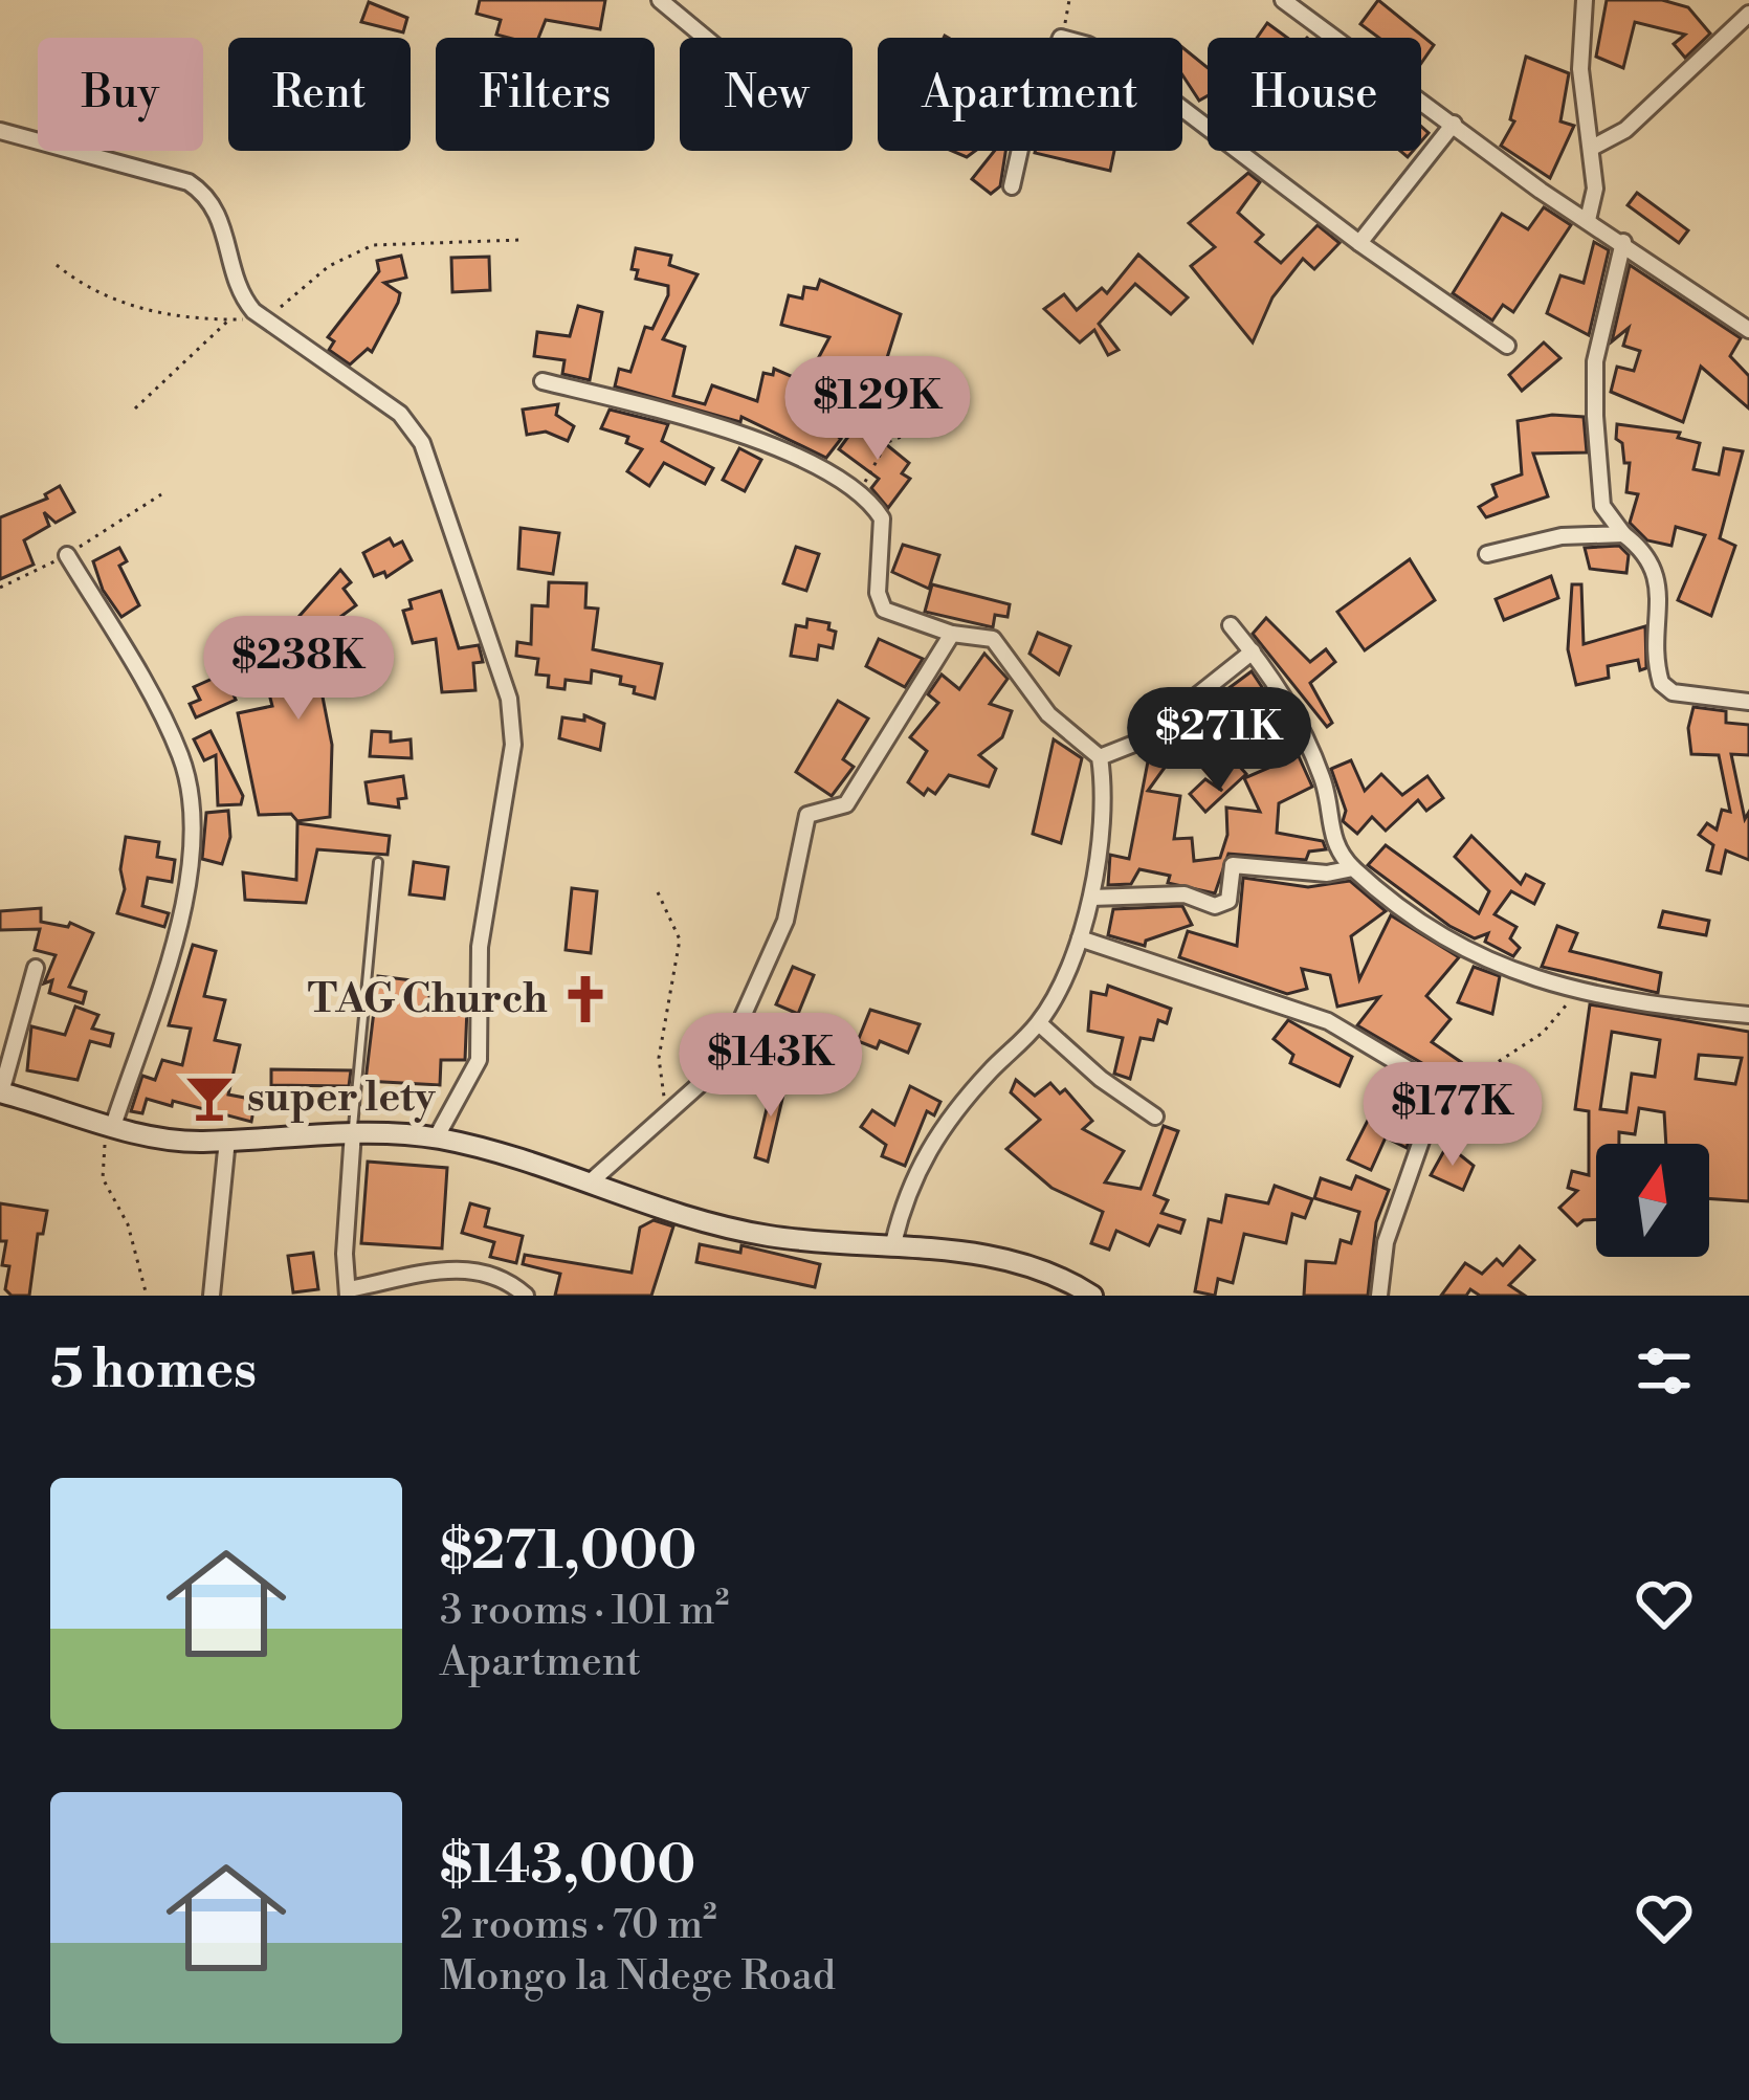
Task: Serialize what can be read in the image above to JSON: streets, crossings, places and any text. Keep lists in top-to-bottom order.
{
  "places": {
    "church": ["TAG Church"],
    "bar": ["super lety"]
  },
  "north": "top",
  "page": {
    "chip": [
      "Buy",
      "Rent",
      "Filters",
      "New",
      "Apartment",
      "House"
    ],
    "price": [
      "$129K",
      "$238K",
      "$271K",
      "$143K",
      "$177K"
    ],
    "heading": "5 homes",
    "list": [
      {
        "name": "$271,000",
        "note": "3 rooms · 101 m² · Apartment"
      },
      {
        "name": "$143,000",
        "note": "2 rooms · 70 m² · Mongo la Ndege Road"
      }
    ]
  }
}
